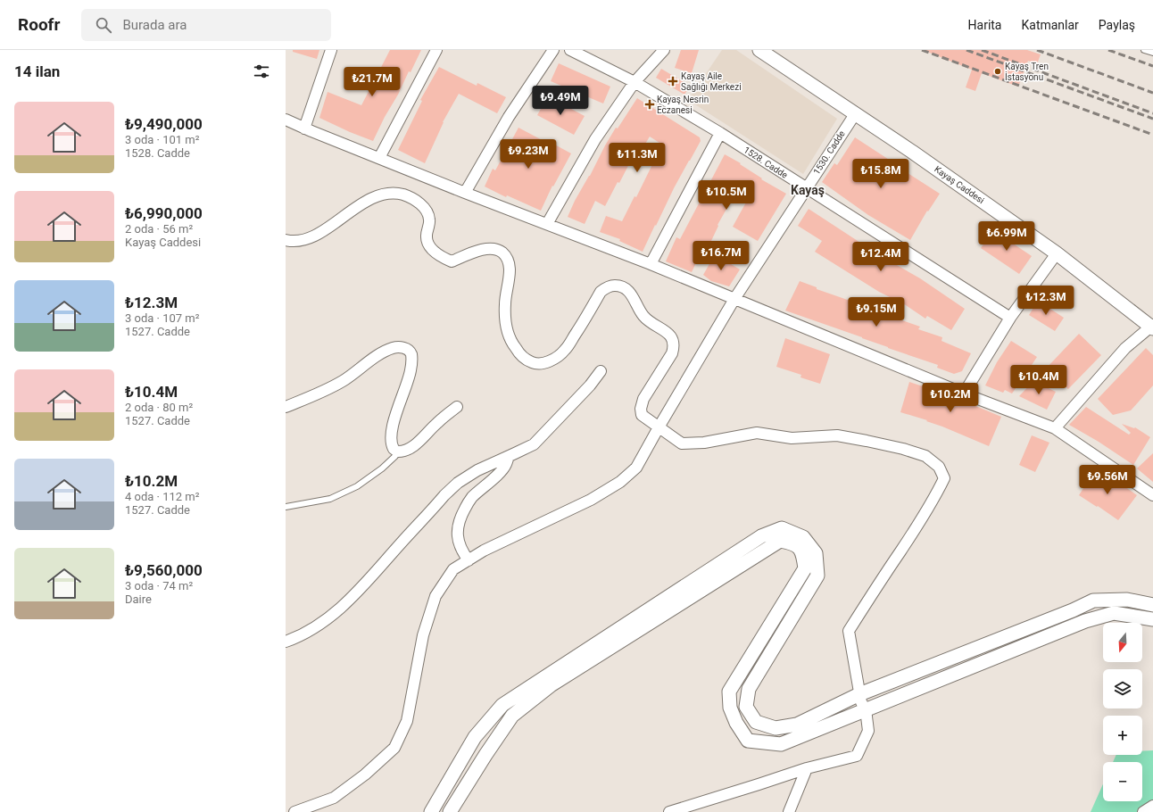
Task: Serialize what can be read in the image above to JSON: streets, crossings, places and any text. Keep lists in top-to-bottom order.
{
  "streets": {
    "street": ["1530. Cadde", "1528. Cadde", "Kayaş Caddesi"]
  },
  "crossings": [
    ["1530. Cadde", "1528. Cadde"],
    ["1530. Cadde", "Kayaş Caddesi"]
  ],
  "districts": ["Kayaş"],
  "places": {
    "other": ["Kayaş Tren İstasyonu"],
    "health": ["Kayaş Aile Sağlığı Merkezi", "Kayaş Nesrin Eczanesi"]
  },
  "north": "bottom",
  "page": {
    "header": "Roofr",
    "search": "Burada ara",
    "nav": ["Harita", "Katmanlar", "Paylaş"],
    "heading": "14 ilan",
    "price": [
      "₺21.7M",
      "₺9.49M",
      "₺9.23M",
      "₺11.3M",
      "₺15.8M",
      "₺10.5M",
      "₺6.99M",
      "₺16.7M",
      "₺12.4M",
      "₺12.3M",
      "₺9.15M",
      "₺10.4M",
      "₺10.2M",
      "₺9.56M"
    ],
    "list": [
      {
        "name": "₺9,490,000",
        "note": "3 oda · 101 m² · 1528. Cadde"
      },
      {
        "name": "₺6,990,000",
        "note": "2 oda · 56 m² · Kayaş Caddesi"
      },
      {
        "name": "₺12.3M",
        "note": "3 oda · 107 m² · 1527. Cadde"
      },
      {
        "name": "₺10.4M",
        "note": "2 oda · 80 m² · 1527. Cadde"
      },
      {
        "name": "₺10.2M",
        "note": "4 oda · 112 m² · 1527. Cadde"
      },
      {
        "name": "₺9,560,000",
        "note": "3 oda · 74 m² · Daire"
      }
    ],
    "map_buttons": ["+", "−"]
  }
}
